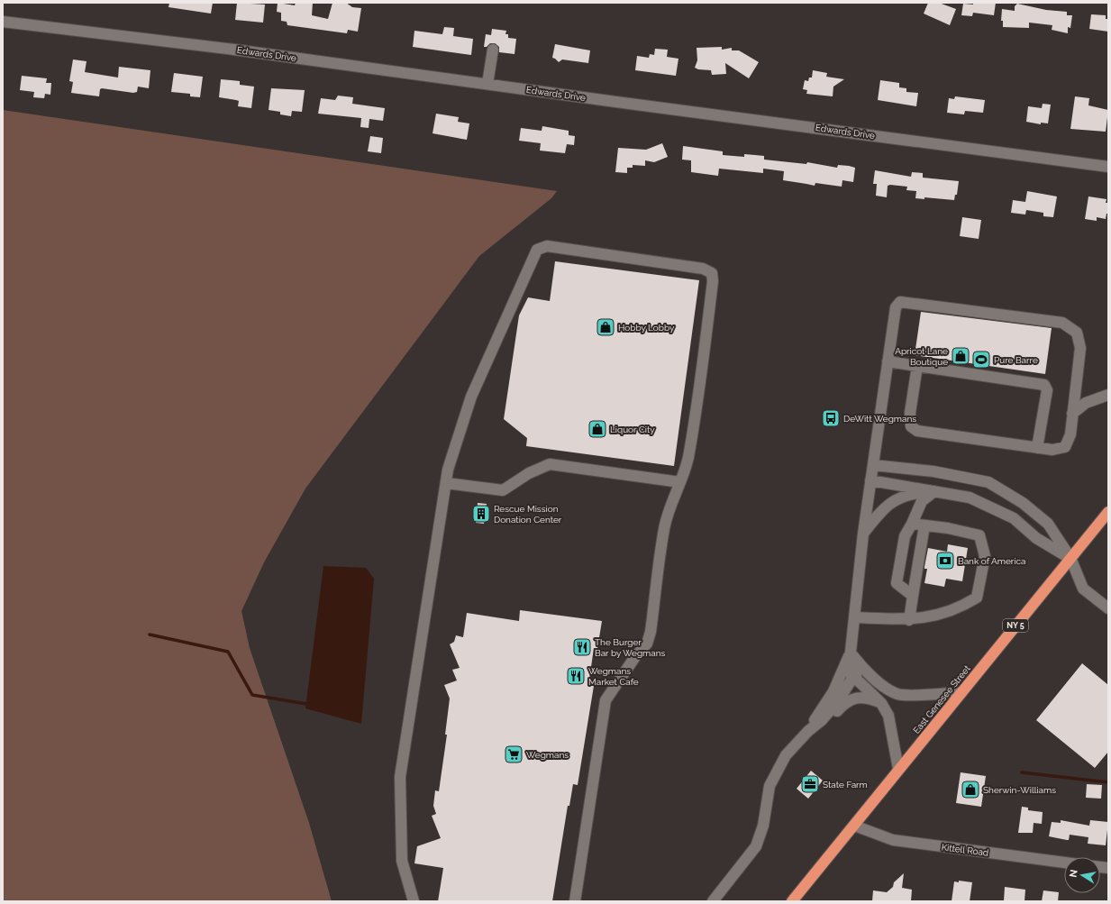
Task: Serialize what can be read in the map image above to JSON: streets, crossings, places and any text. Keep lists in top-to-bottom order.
{
  "streets": {
    "highway": ["NY 5", "East Genesee Street"],
    "street": ["Edwards Drive", "Kittell Road"]
  },
  "crossings": [
    ["East Genesee Street", "Kittell Road"]
  ],
  "places": {
    "shop": [
      "Hobby Lobby",
      "Apricot Lane Boutique",
      "Liquor City",
      "Sherwin-Williams"
    ],
    "sports": ["Pure Barre"],
    "bus stop": ["DeWitt Wegmans"],
    "building": ["Rescue Mission Donation Center"],
    "bank": ["Bank of America"],
    "restaurant": ["The Burger Bar by Wegmans", "Wegmans Market Cafe"],
    "supermarket": ["Wegmans"],
    "office": ["State Farm"]
  },
  "north": "left"
}
